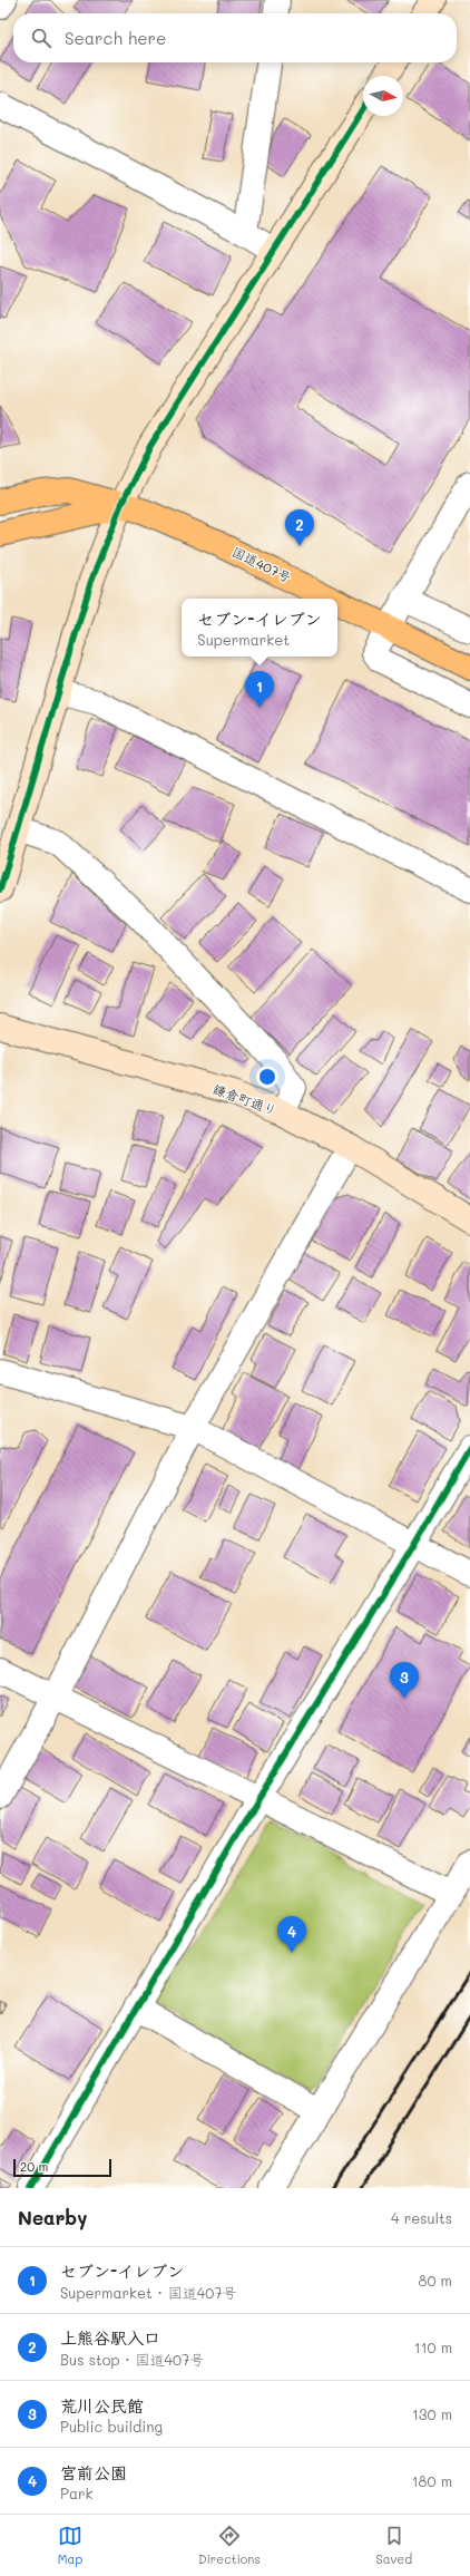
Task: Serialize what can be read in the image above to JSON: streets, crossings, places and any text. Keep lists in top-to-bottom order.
{
  "streets": {
    "highway": ["国道407号"],
    "street": ["鎌倉町通り"]
  },
  "scale_bar": "20 m",
  "north": "right",
  "page": {
    "search": "Search here",
    "pins": [
      "2",
      "1",
      "3",
      "4"
    ],
    "popup": ["セブン-イレブン", "Supermarket"],
    "scale": "20 m",
    "heading": ["Nearby", "4 results"],
    "list": [
      {
        "mark": "1",
        "name": "セブン-イレブン",
        "note": "Supermarket · 国道407号",
        "value": "80 m"
      },
      {
        "mark": "2",
        "name": "上熊谷駅入口",
        "note": "Bus stop · 国道407号",
        "value": "110 m"
      },
      {
        "mark": "3",
        "name": "荒川公民館",
        "note": "Public building",
        "value": "130 m"
      },
      {
        "mark": "4",
        "name": "宮前公園",
        "note": "Park",
        "value": "180 m"
      }
    ],
    "nav": ["Map", "Directions", "Saved"]
  }
}
